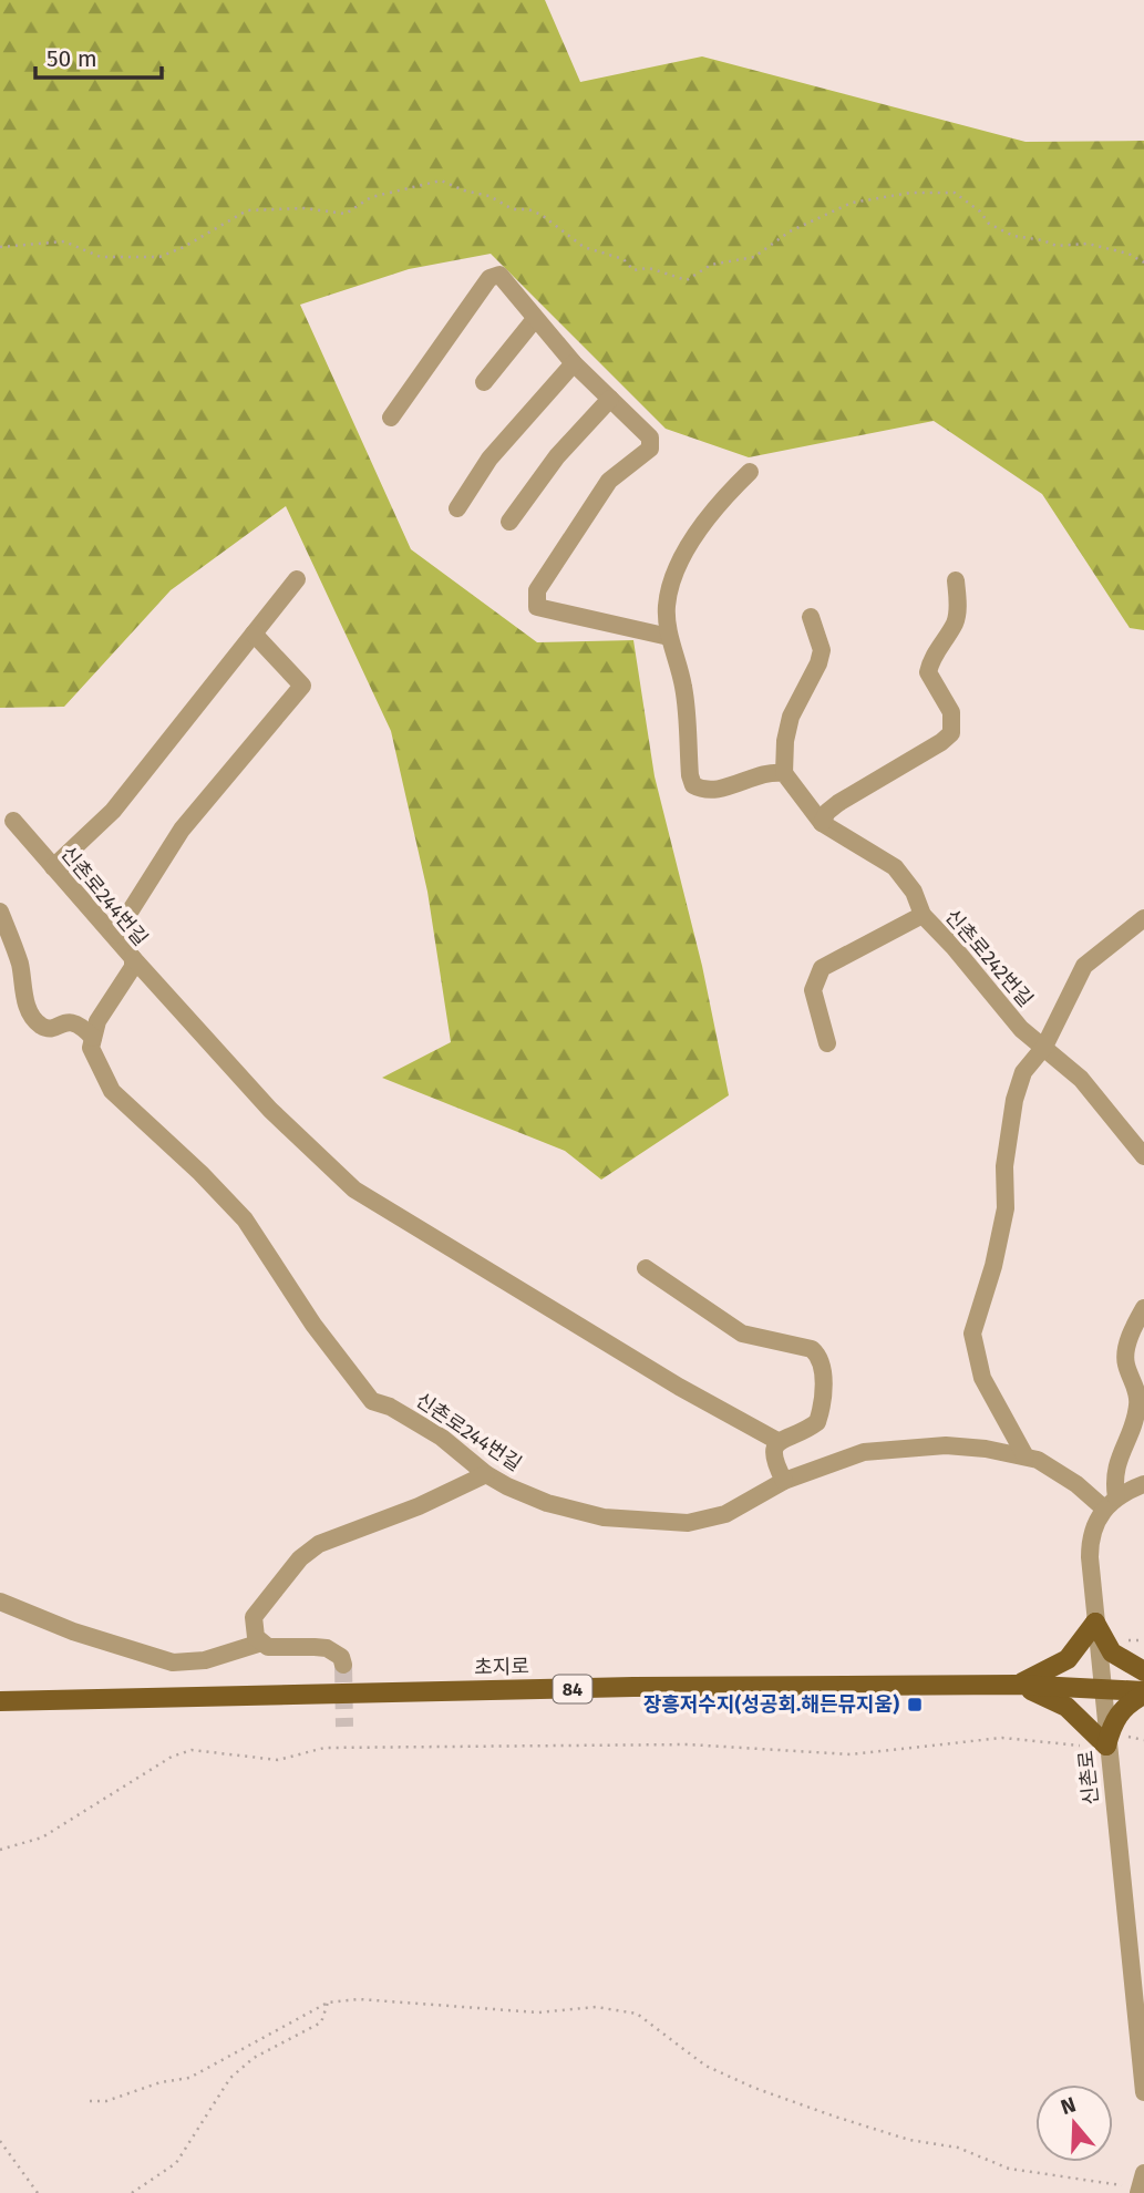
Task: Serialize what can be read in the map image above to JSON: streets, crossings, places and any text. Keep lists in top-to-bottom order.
{
  "streets": {
    "main road": ["초지로", "84"],
    "street": ["신촌로244번길", "신촌로242번길", "신촌로"]
  },
  "crossings": [
    ["신촌로244번길", "신촌로"],
    ["초지로", "신촌로"]
  ],
  "places": {
    "transit": ["장흥저수지(성공회.해든뮤지움)"]
  },
  "scale_bar": "50 m",
  "north": "top"
}
